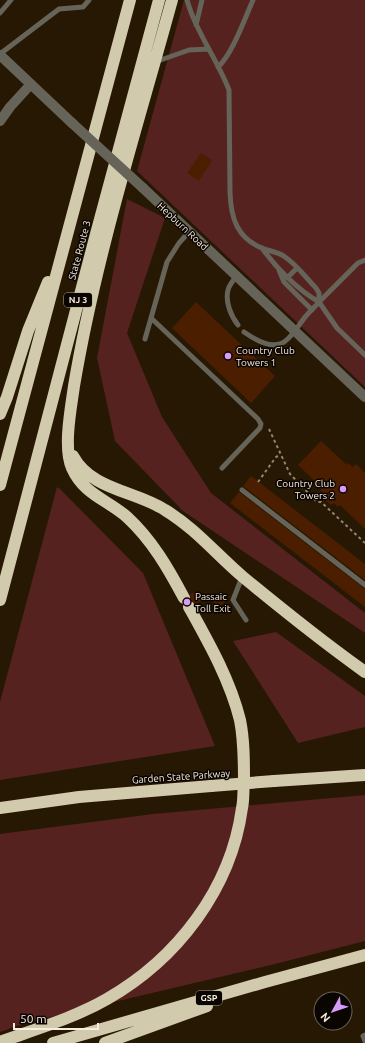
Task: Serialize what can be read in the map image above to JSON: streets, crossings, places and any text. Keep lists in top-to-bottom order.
{
  "streets": {
    "highway": [
      "State Route 3",
      "NJ 3",
      "Garden State Parkway",
      "GSP"
    ],
    "street": ["Hepburn Road"]
  },
  "places": ["Country Club Towers 1", "Country Club Towers 2", "Passaic Toll Exit"],
  "scale_bar": "50 m",
  "north": "bottom left"
}
